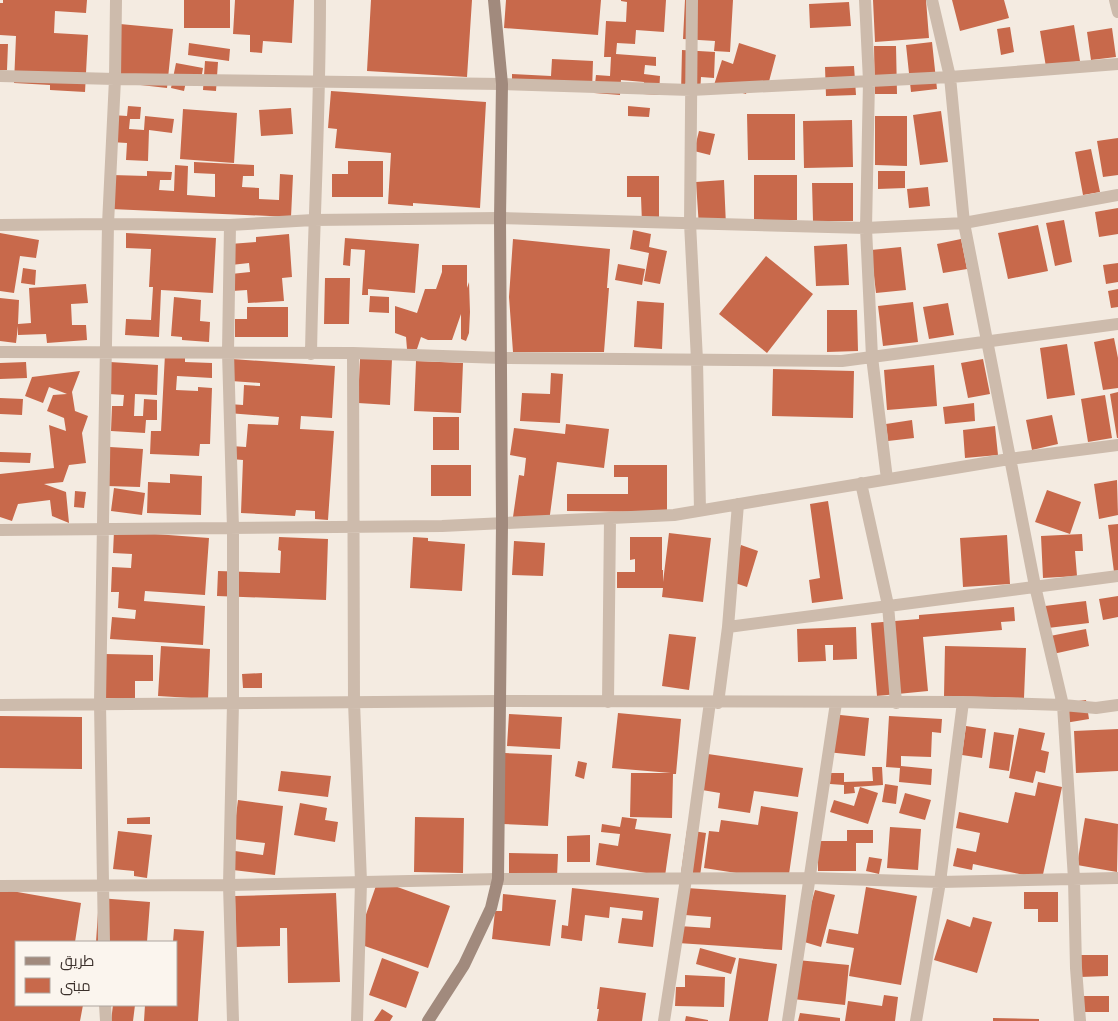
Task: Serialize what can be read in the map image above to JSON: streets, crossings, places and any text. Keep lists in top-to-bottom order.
{
  "legend": ["طريق", "مبنى"]
}
